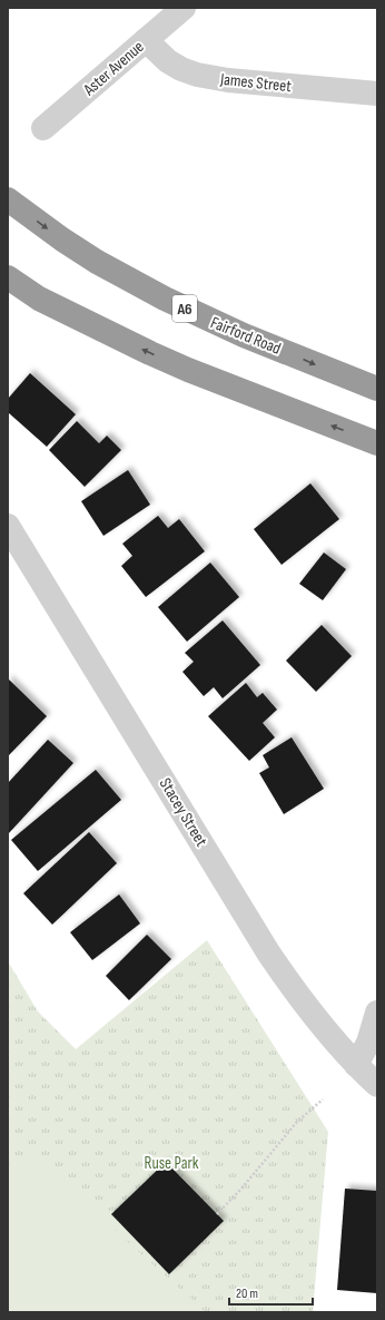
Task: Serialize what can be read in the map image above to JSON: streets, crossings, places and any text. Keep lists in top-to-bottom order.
{
  "streets": {
    "highway": ["A6", "Fairford Road"],
    "street": ["Aster Avenue", "James Street", "Stacey Street"]
  },
  "crossings": [
    ["Aster Avenue", "James Street"]
  ],
  "parks": ["Ruse Park"],
  "scale_bar": "20 m"
}
